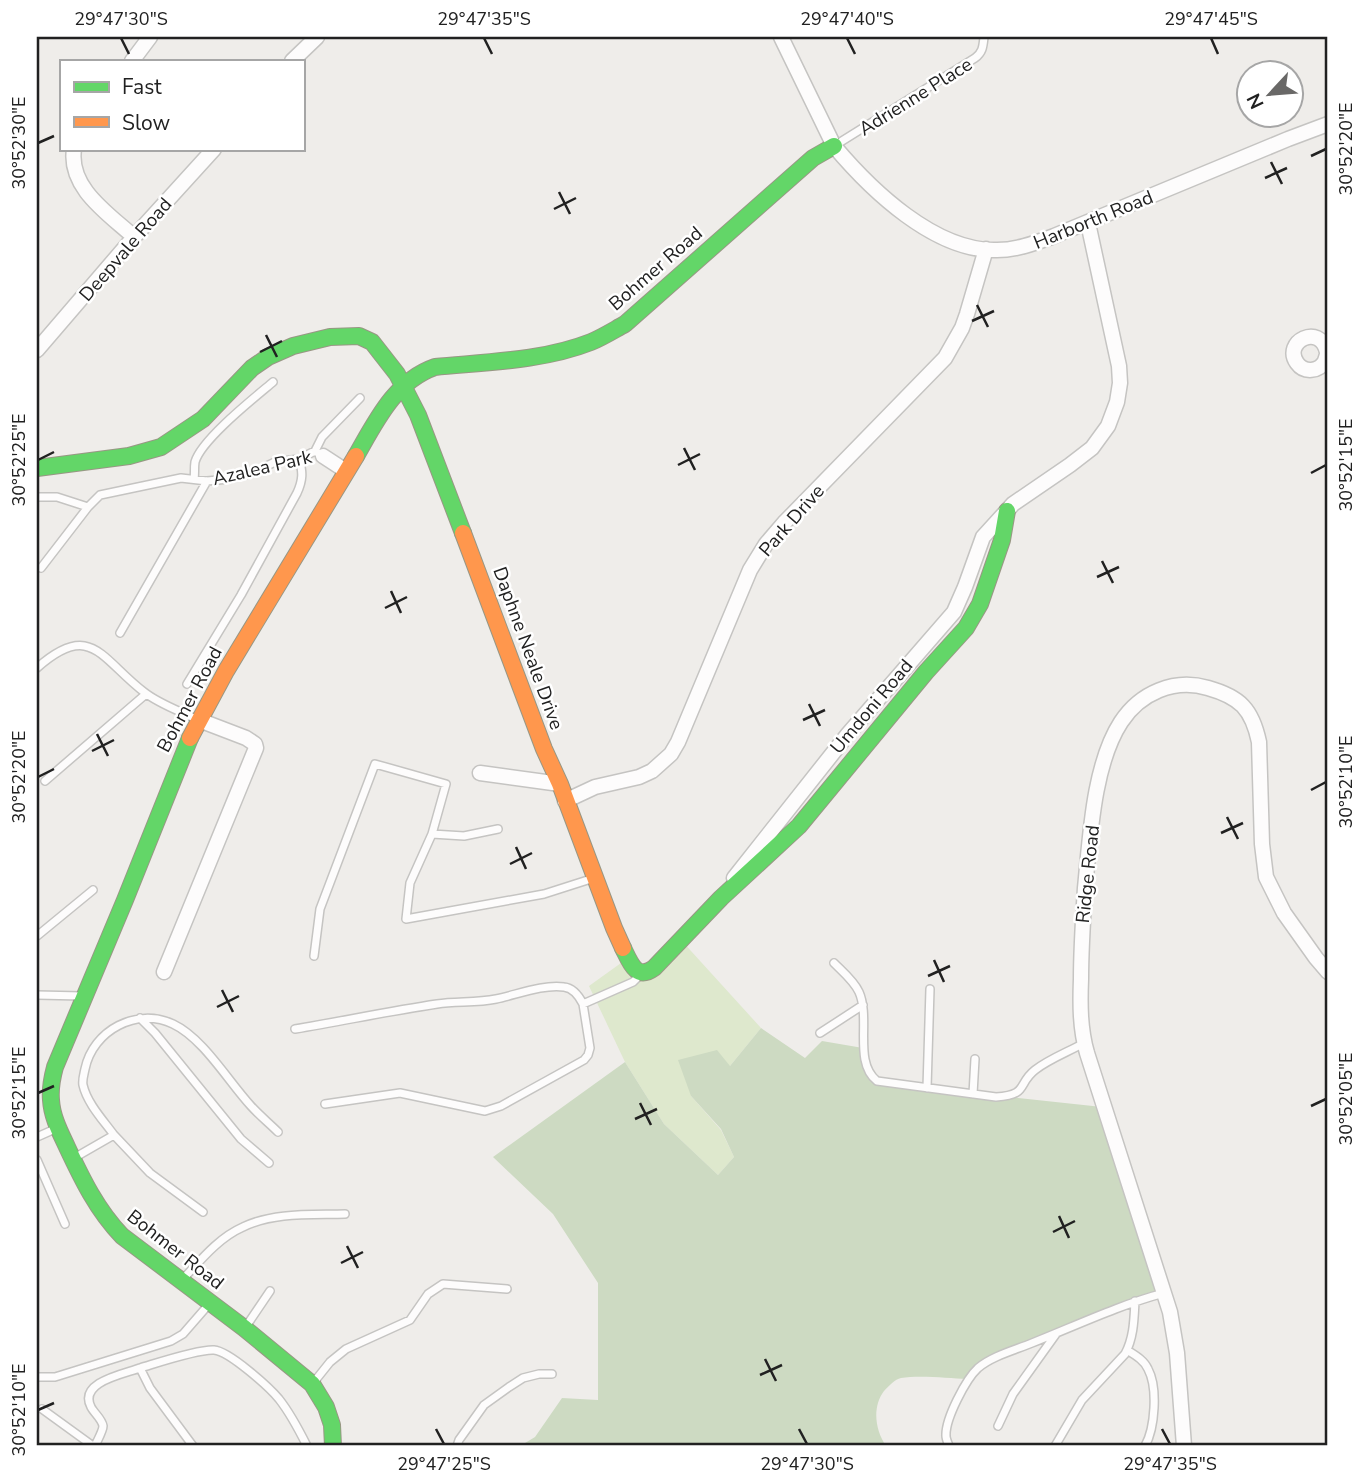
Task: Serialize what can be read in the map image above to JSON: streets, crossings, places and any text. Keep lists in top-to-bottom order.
{
  "streets": {
    "street": [
      "Harborth Road",
      "Deepvale Road",
      "Bohmer Road",
      "Azalea Park",
      "Park Drive",
      "Daphne Neale Drive",
      "Umdoni Road",
      "Ridge Road"
    ],
    "lane": ["Adrienne Place"]
  },
  "crossings": [
    ["Adrienne Place", "Harborth Road"],
    ["Adrienne Place", "Bohmer Road"],
    ["Harborth Road", "Bohmer Road"],
    ["Harborth Road", "Park Drive"],
    ["Harborth Road", "Umdoni Road"],
    ["Bohmer Road", "Azalea Park"],
    ["Bohmer Road", "Daphne Neale Drive"],
    ["Park Drive", "Daphne Neale Drive"],
    ["Daphne Neale Drive", "Umdoni Road"]
  ],
  "legend": ["Fast", "Slow"],
  "north": "bottom left",
  "coordinates": [
    "29°47'30\"S",
    "29°47'35\"S",
    "29°47'40\"S",
    "29°47'45\"S",
    "30°52'30\"E",
    "30°52'20\"E",
    "30°52'25\"E",
    "30°52'15\"E",
    "30°52'10\"E",
    "30°52'05\"E",
    "29°47'25\"S"
  ]
}
